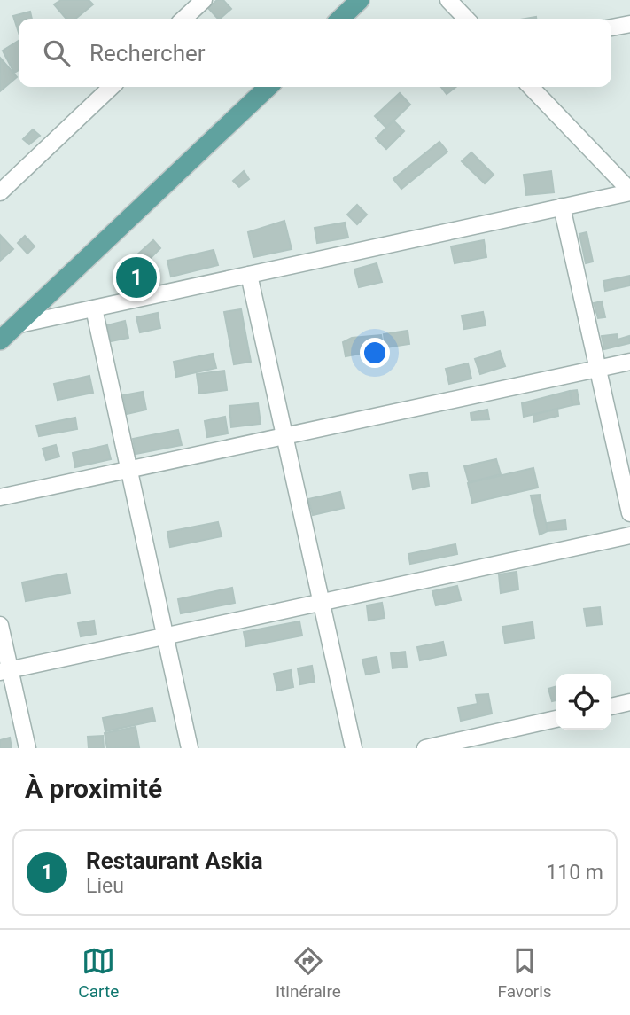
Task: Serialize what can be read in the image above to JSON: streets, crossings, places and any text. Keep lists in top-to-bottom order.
{
  "page": {
    "search": "Rechercher",
    "pins": "1",
    "heading": "À proximité",
    "list": [
      {
        "mark": "1",
        "name": "Restaurant Askia",
        "note": "Lieu",
        "value": "110 m"
      }
    ],
    "nav": ["Carte", "Itinéraire", "Favoris"]
  }
}
